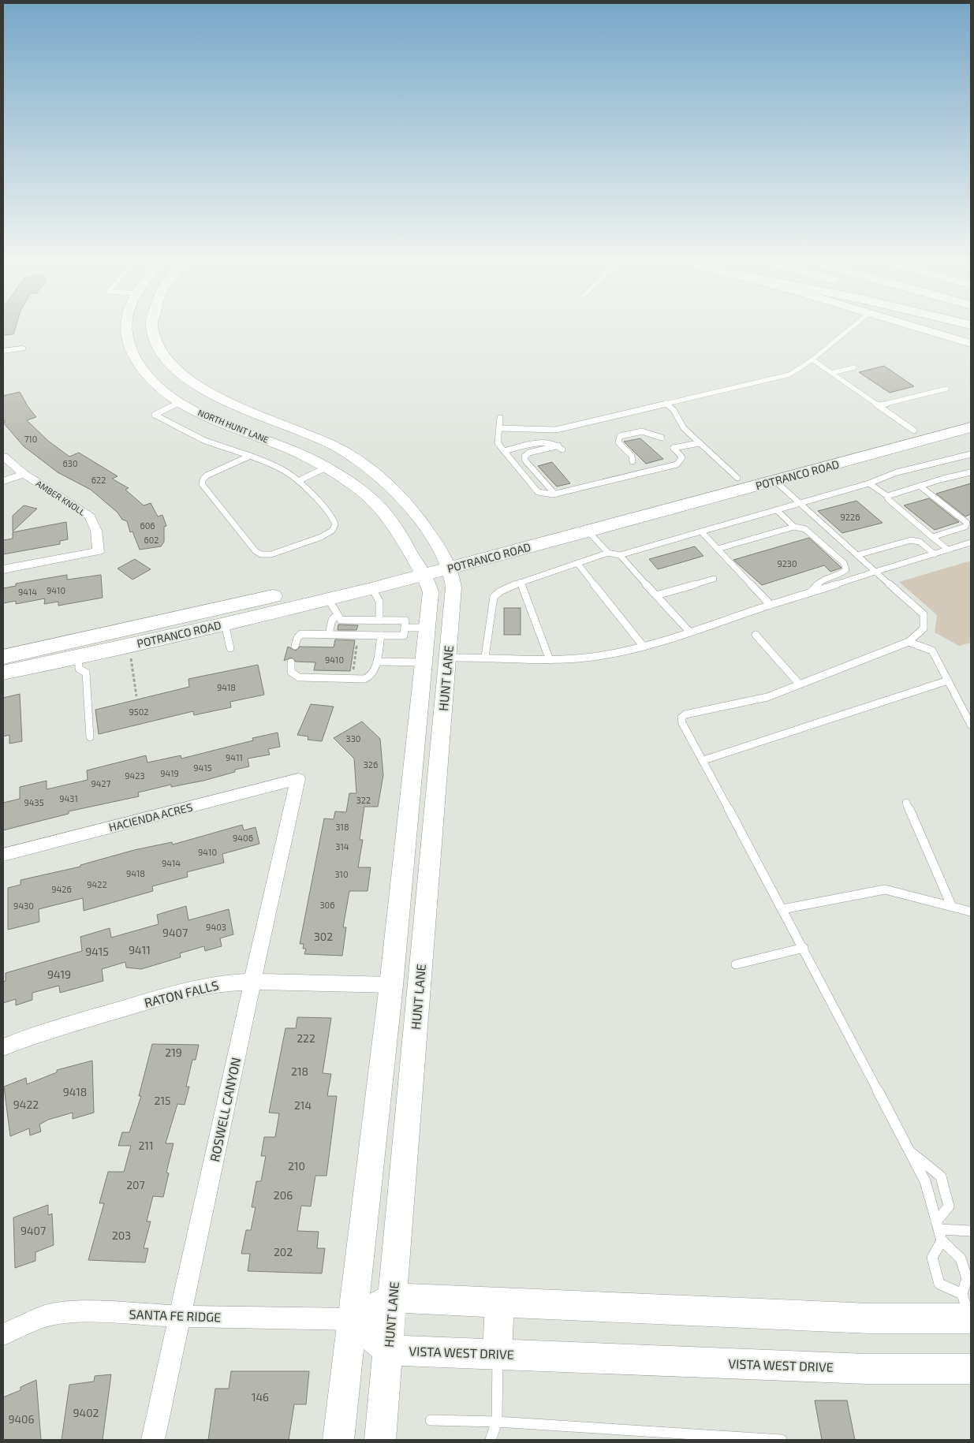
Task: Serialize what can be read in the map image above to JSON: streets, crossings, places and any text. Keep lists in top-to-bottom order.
{
  "streets": {
    "main road": [
      "NORTH HUNT LANE",
      "POTRANCO ROAD",
      "HUNT LANE",
      "VISTA WEST DRIVE"
    ],
    "street": [
      "AMBER KNOLL",
      "HACIENDA ACRES",
      "RATON FALLS",
      "ROSWELL CANYON",
      "SANTA FE RIDGE"
    ]
  },
  "crossings": [
    ["NORTH HUNT LANE", "POTRANCO ROAD"],
    ["NORTH HUNT LANE", "HUNT LANE"],
    ["POTRANCO ROAD", "HUNT LANE"],
    ["HUNT LANE", "RATON FALLS"],
    ["HUNT LANE", "SANTA FE RIDGE"],
    ["HUNT LANE", "VISTA WEST DRIVE"],
    ["HACIENDA ACRES", "ROSWELL CANYON"],
    ["RATON FALLS", "ROSWELL CANYON"],
    ["ROSWELL CANYON", "SANTA FE RIDGE"]
  ],
  "house_numbers": [
    "710",
    "630",
    "622",
    "9226",
    "606",
    "602",
    "9230",
    "9410",
    "9414",
    "9410",
    "9418",
    "9502",
    "330",
    "9411",
    "326",
    "9415",
    "9419",
    "9423",
    "9427",
    "9431",
    "322",
    "9435",
    "318",
    "9406",
    "314",
    "9410",
    "9414",
    "9418",
    "310",
    "9422",
    "9426",
    "306",
    "9430",
    "9403",
    "9407",
    "302",
    "9411",
    "9415",
    "9419",
    "222",
    "219",
    "218",
    "9418",
    "215",
    "9422",
    "214",
    "211",
    "210",
    "207",
    "206",
    "9407",
    "203",
    "202",
    "146",
    "9402",
    "9406"
  ]
}
